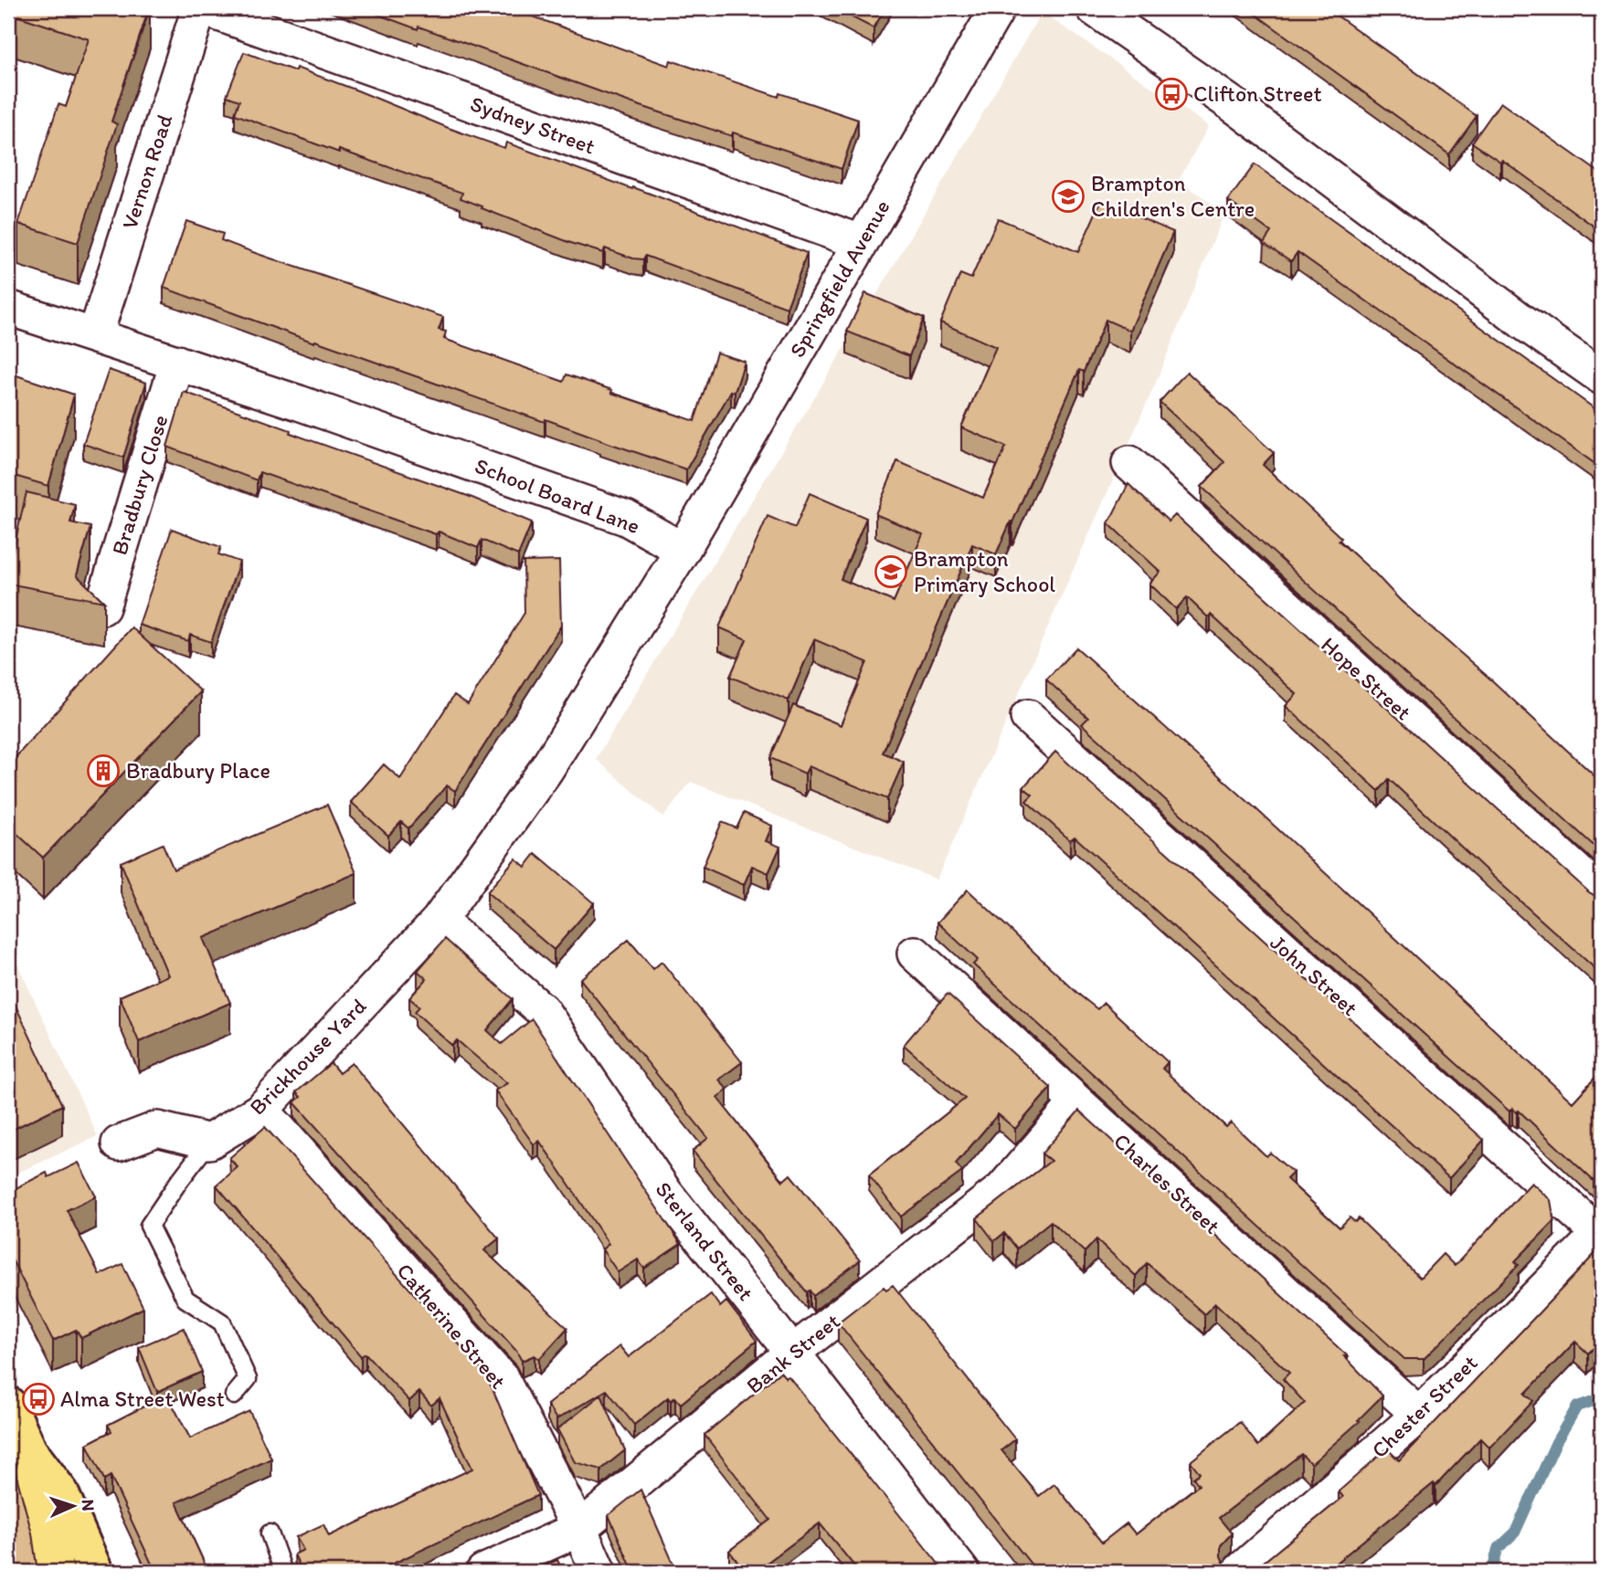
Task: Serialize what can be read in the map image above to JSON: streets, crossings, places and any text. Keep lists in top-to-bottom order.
{
  "streets": {
    "street": [
      "Sydney Street",
      "Vernon Road",
      "Springfield Avenue",
      "Bradbury Close",
      "School Board Lane",
      "Hope Street",
      "John Street",
      "Brickhouse Yard",
      "Charles Street",
      "Sterland Street",
      "Catherine Street",
      "Bank Street",
      "Chester Street"
    ]
  },
  "crossings": [
    ["Sydney Street", "Vernon Road"],
    ["Sydney Street", "Springfield Avenue"],
    ["Vernon Road", "School Board Lane"],
    ["Springfield Avenue", "School Board Lane"],
    ["Bradbury Close", "School Board Lane"],
    ["John Street", "Chester Street"],
    ["Brickhouse Yard", "Sterland Street"],
    ["Brickhouse Yard", "Catherine Street"],
    ["Charles Street", "Bank Street"],
    ["Charles Street", "Chester Street"],
    ["Sterland Street", "Bank Street"],
    ["Catherine Street", "Bank Street"]
  ],
  "places": {
    "bus stop": ["Clifton Street", "Alma Street West"],
    "school or university": ["Brampton Children's Centre", "Brampton Primary School"],
    "building": ["Bradbury Place"]
  },
  "north": "right"
}
